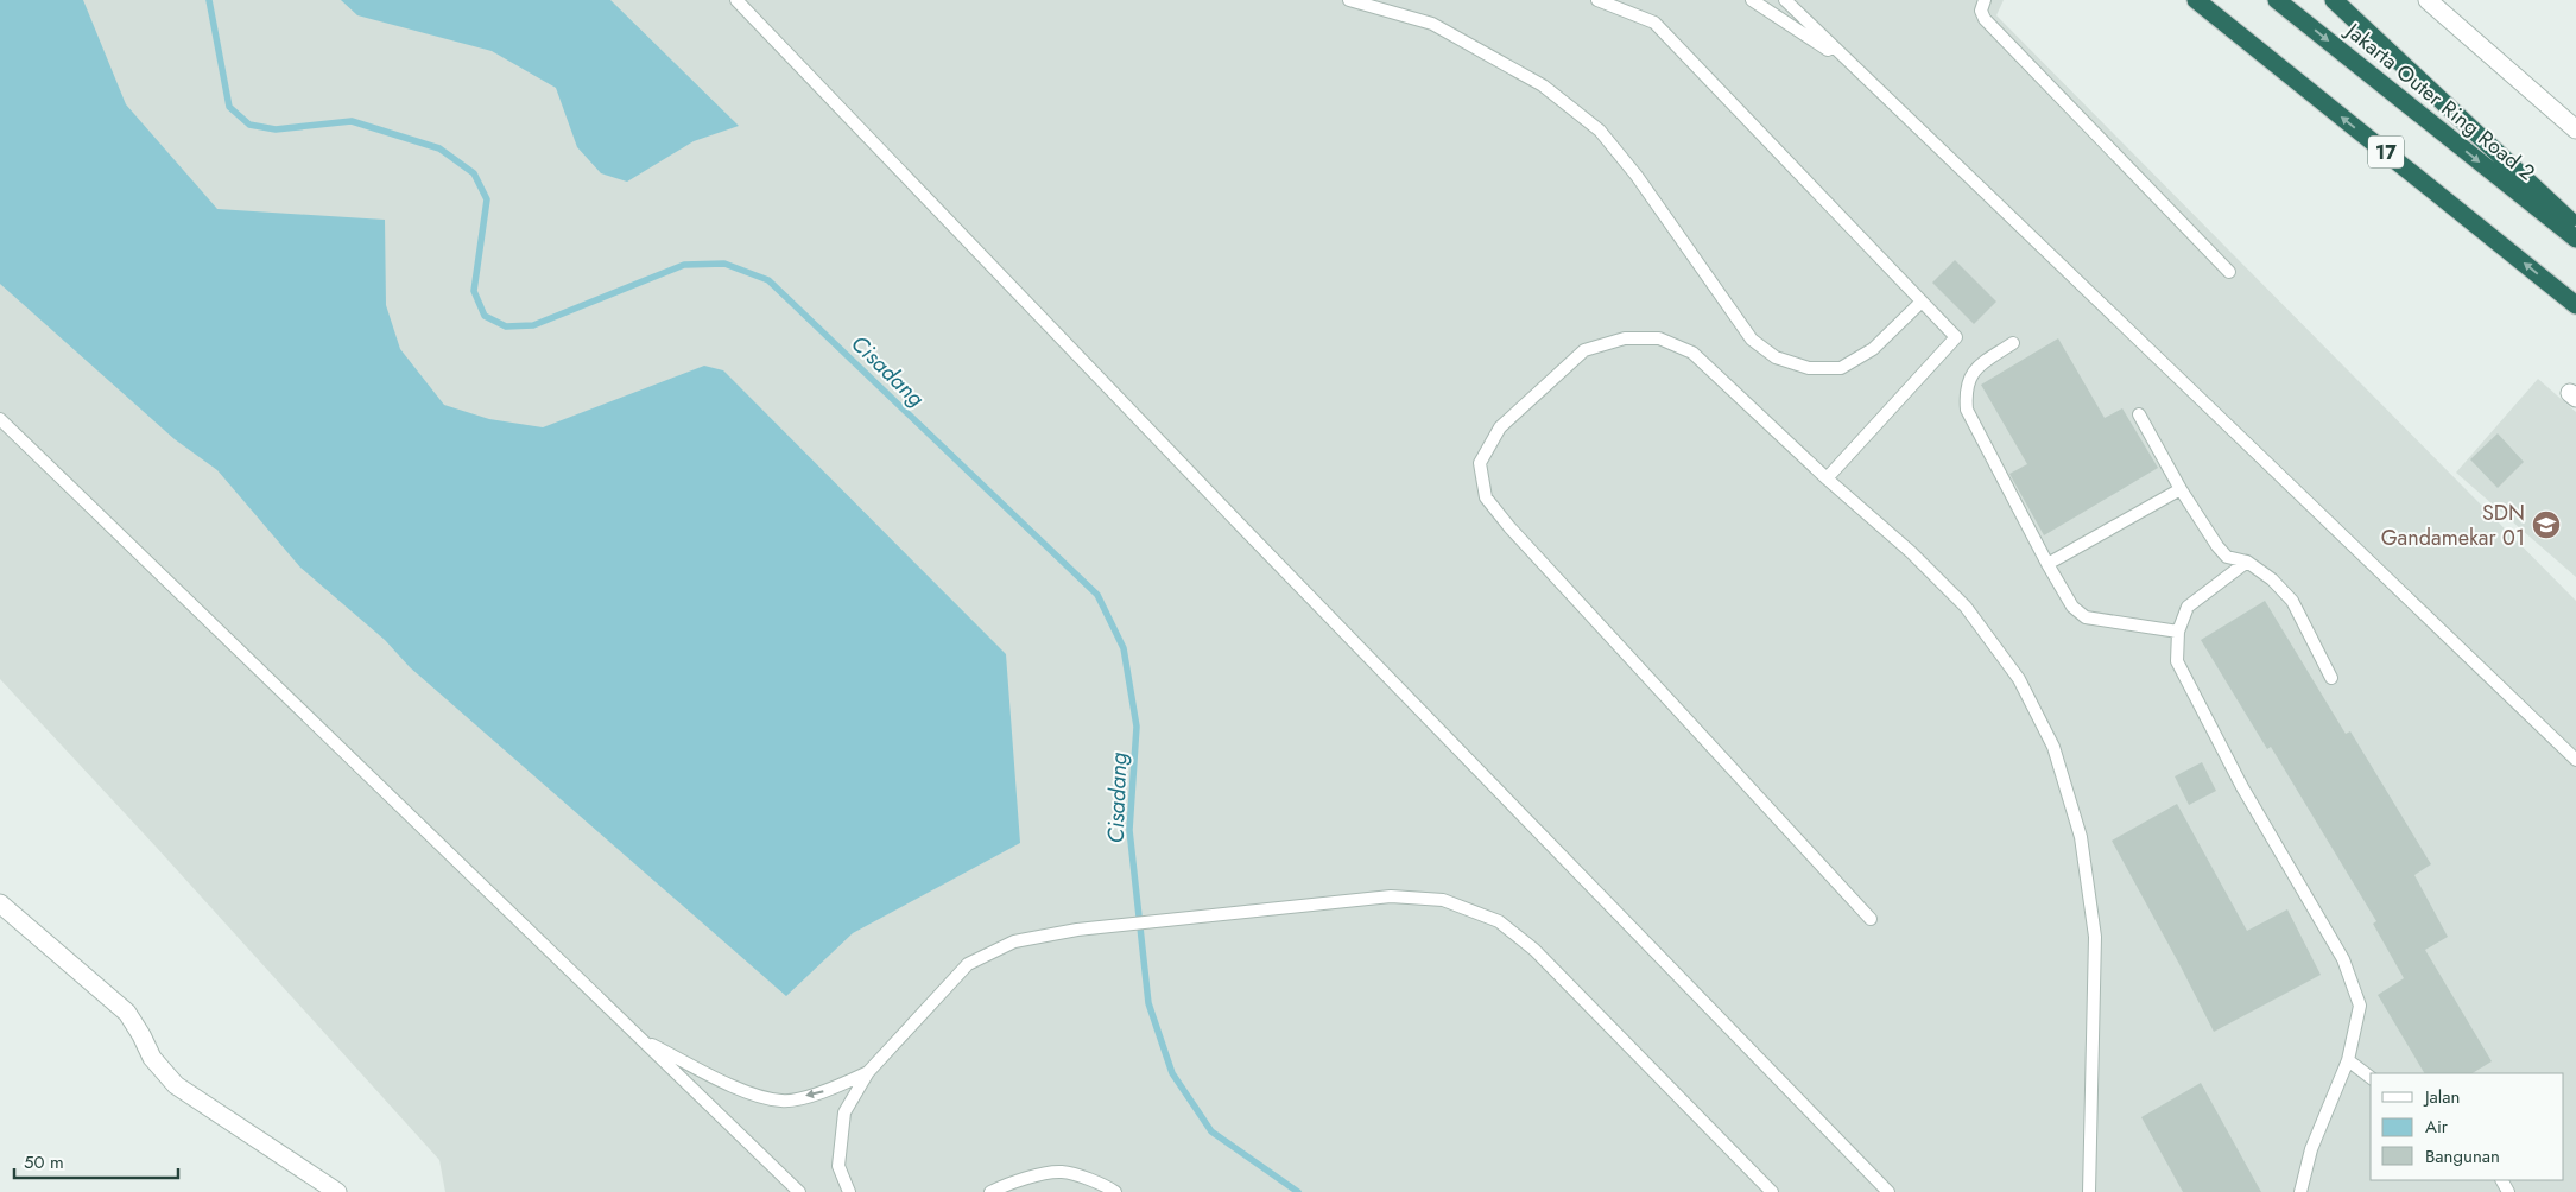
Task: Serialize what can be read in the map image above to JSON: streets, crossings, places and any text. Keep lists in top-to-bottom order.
{
  "streets": {
    "highway": ["Jakarta Outer Ring Road 2", "17"]
  },
  "water": ["Cisadang"],
  "places": {
    "school or university": ["SDN Gandamekar 01"]
  },
  "legend": ["Jalan", "Air", "Bangunan"],
  "scale_bar": "50 m"
}
